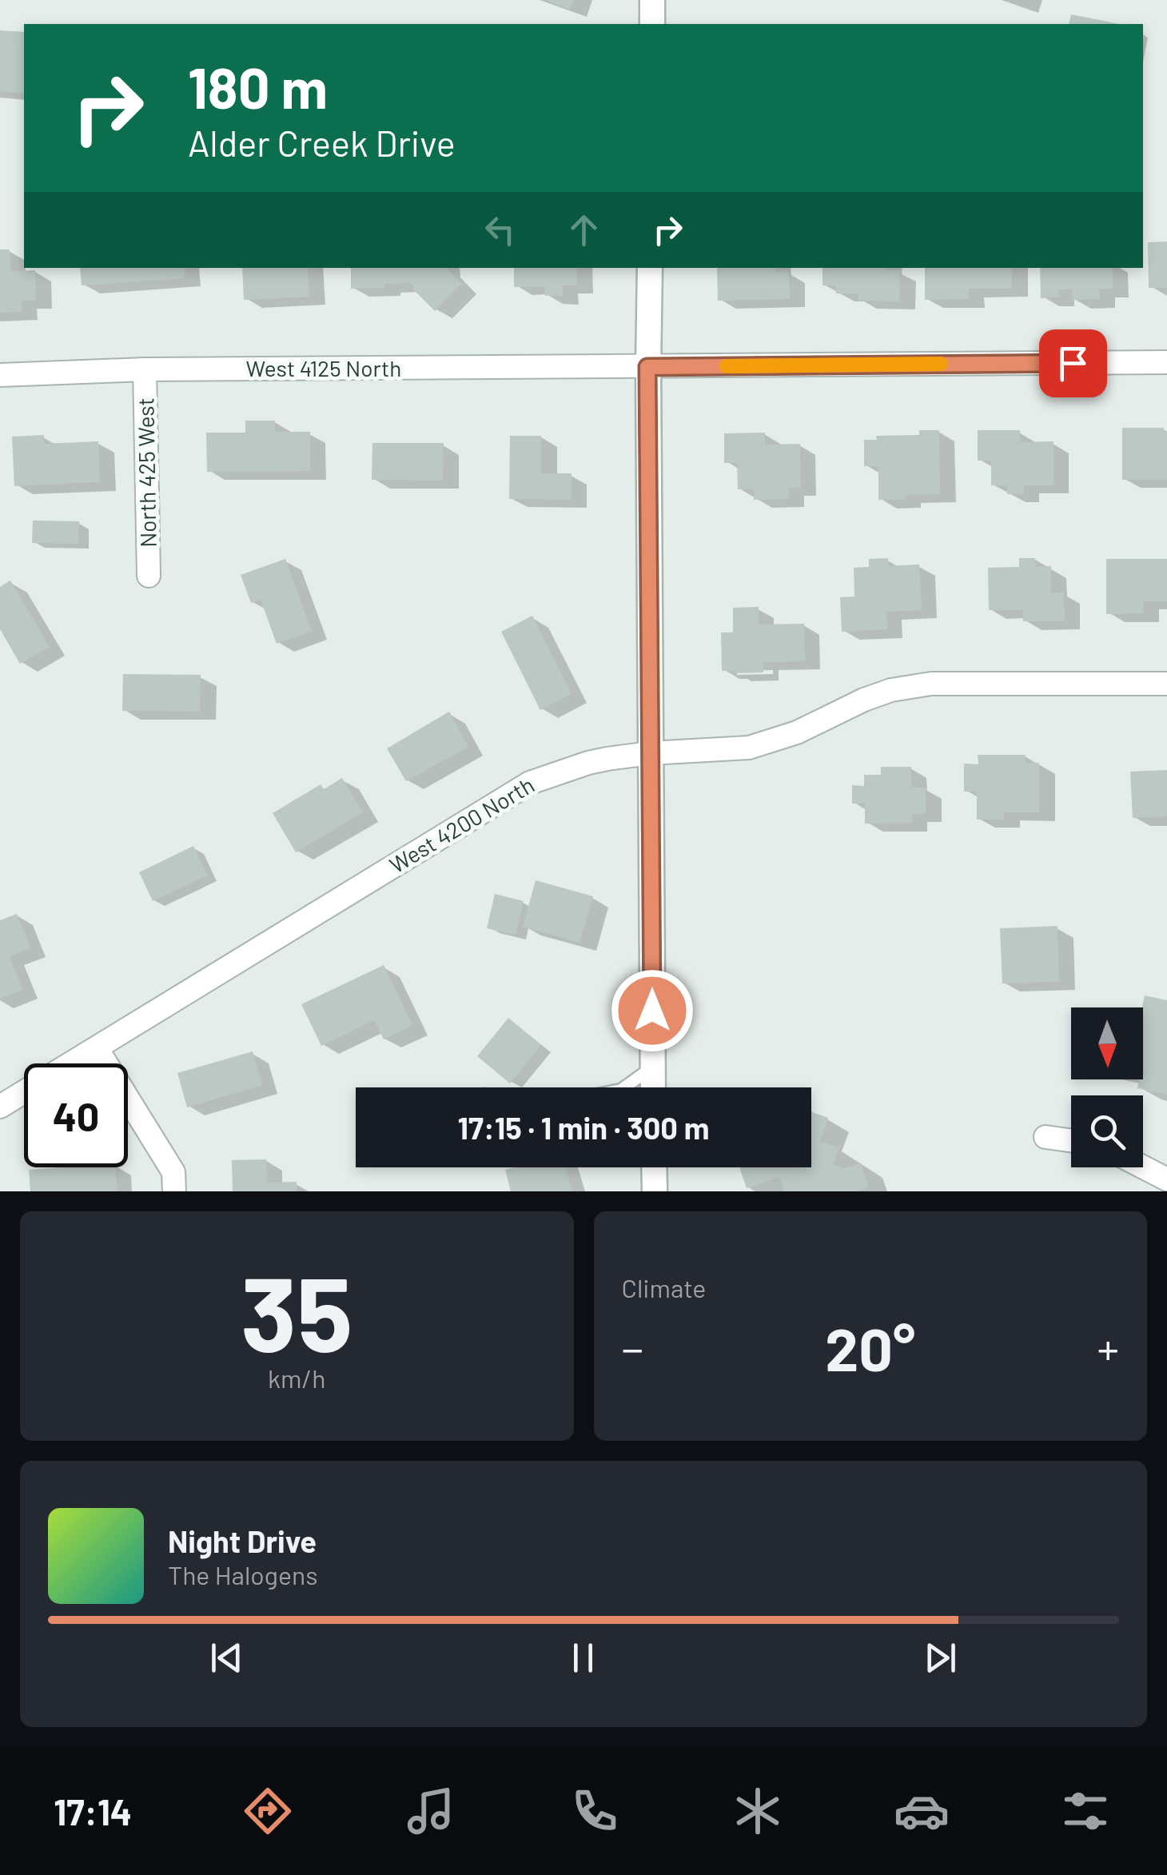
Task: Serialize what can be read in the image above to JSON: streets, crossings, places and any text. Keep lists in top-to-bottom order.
{
  "streets": {
    "street": ["West 4125 North", "North 425 West", "West 4200 North"]
  },
  "crossings": [
    ["West 4125 North", "North 425 West"]
  ],
  "north": "bottom",
  "page": {
    "turn": ["180 m", "Alder Creek Drive"],
    "limit": "40",
    "trip": "17:15 · 1 min · 300 m",
    "tile": [
      ["35", "km/h"],
      "Climate"
    ],
    "heat": ["−", "20°", "+"],
    "song": ["Night Drive", "The Halogens"],
    "tabs": "17:14"
  }
}
